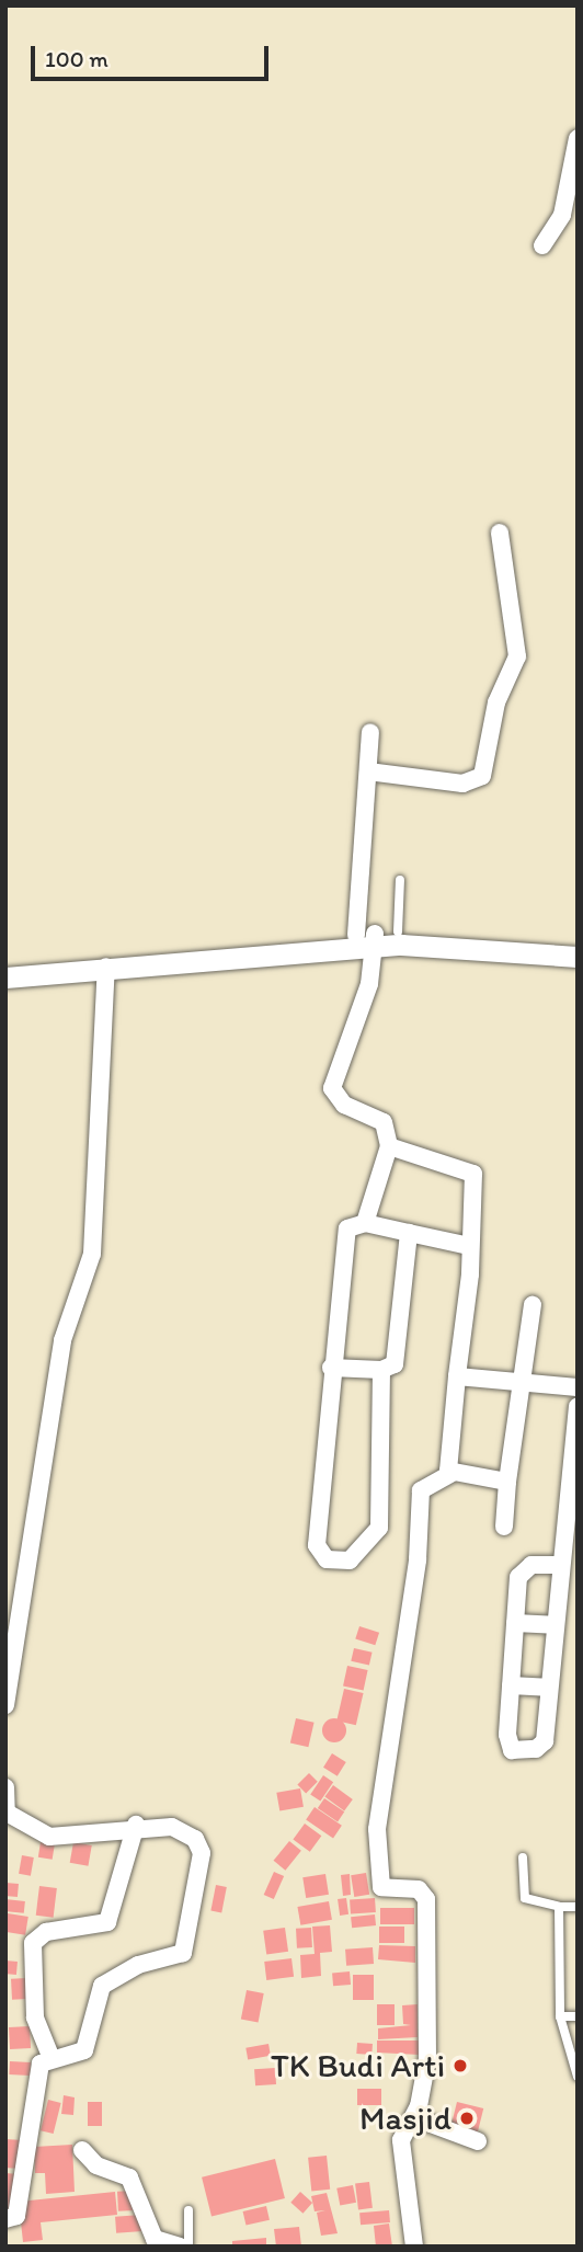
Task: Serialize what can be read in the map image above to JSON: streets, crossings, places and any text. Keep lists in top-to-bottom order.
{
  "places": ["TK Budi Arti", "Masjid"],
  "scale_bar": "100 m"
}
